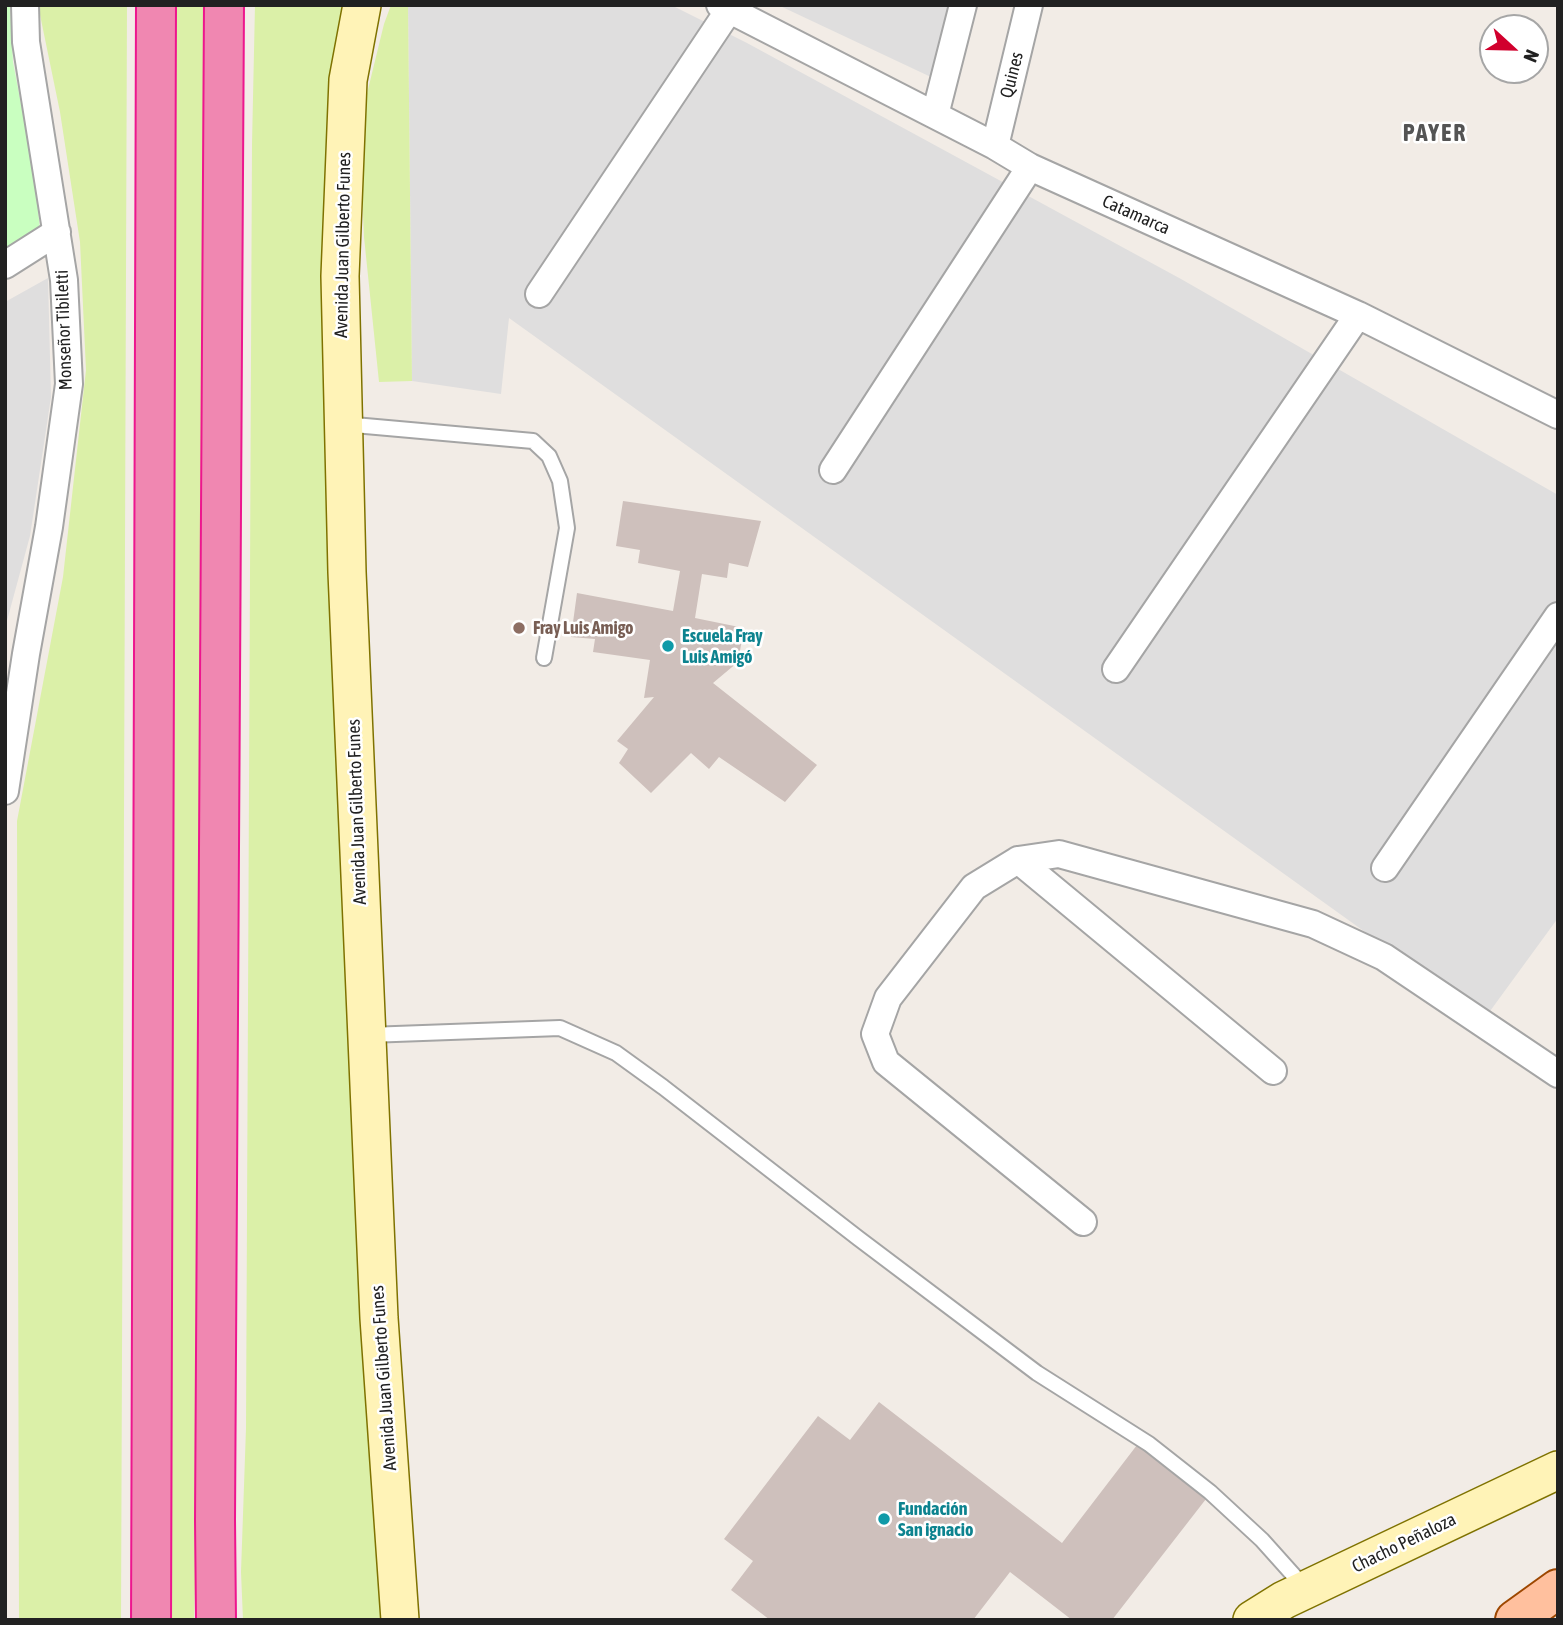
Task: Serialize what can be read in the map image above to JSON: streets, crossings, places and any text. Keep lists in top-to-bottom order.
{
  "streets": {
    "street": [
      "Quines",
      "Catamarca",
      "Avenida Juan Gilberto Funes",
      "Monseñor Tibiletti",
      "Chacho Peñaloza"
    ]
  },
  "crossings": [
    ["Quines", "Catamarca"]
  ],
  "districts": ["PAYER"],
  "places": ["Fray Luis Amigo", "Escuela Fray Luis Amigó", "Fundación San ignacio"],
  "north": "right"
}
